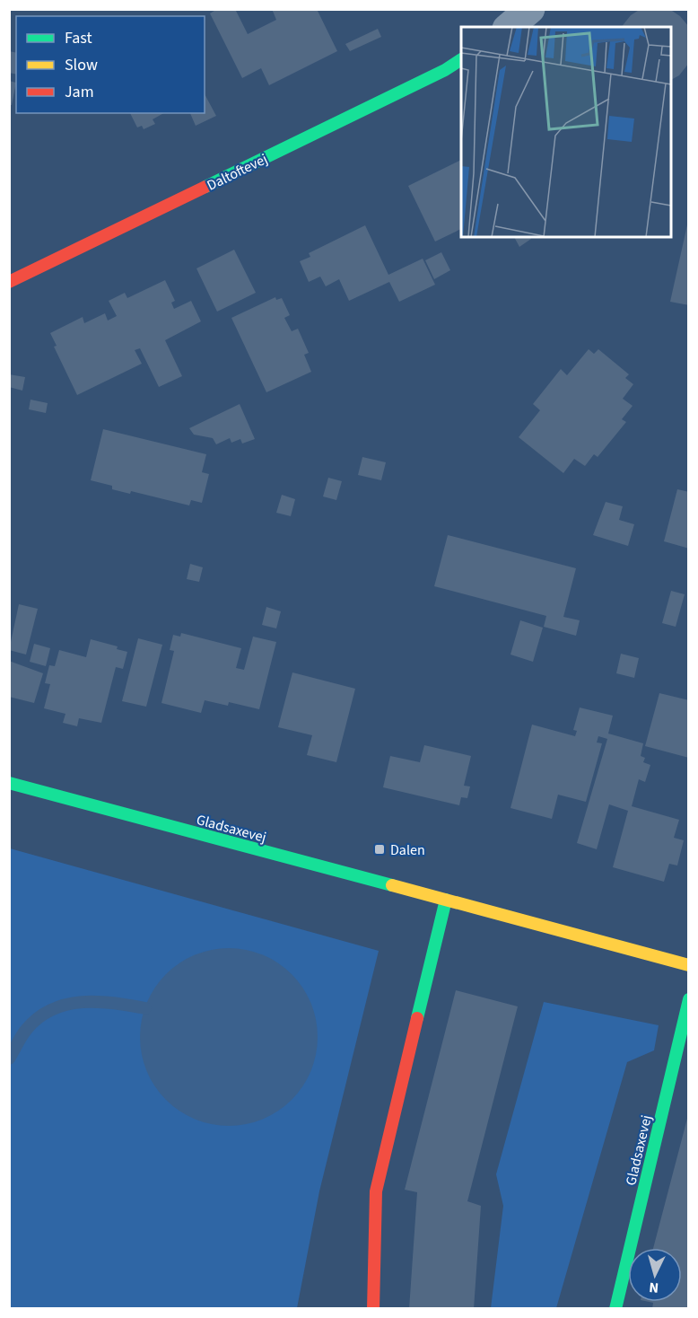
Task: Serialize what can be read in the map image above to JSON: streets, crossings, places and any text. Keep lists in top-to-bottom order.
{
  "streets": {
    "street": ["Daltoftevej", "Gladsaxevej"]
  },
  "places": {
    "transit": ["Dalen"]
  },
  "legend": ["Fast", "Slow", "Jam"],
  "north": "bottom"
}
